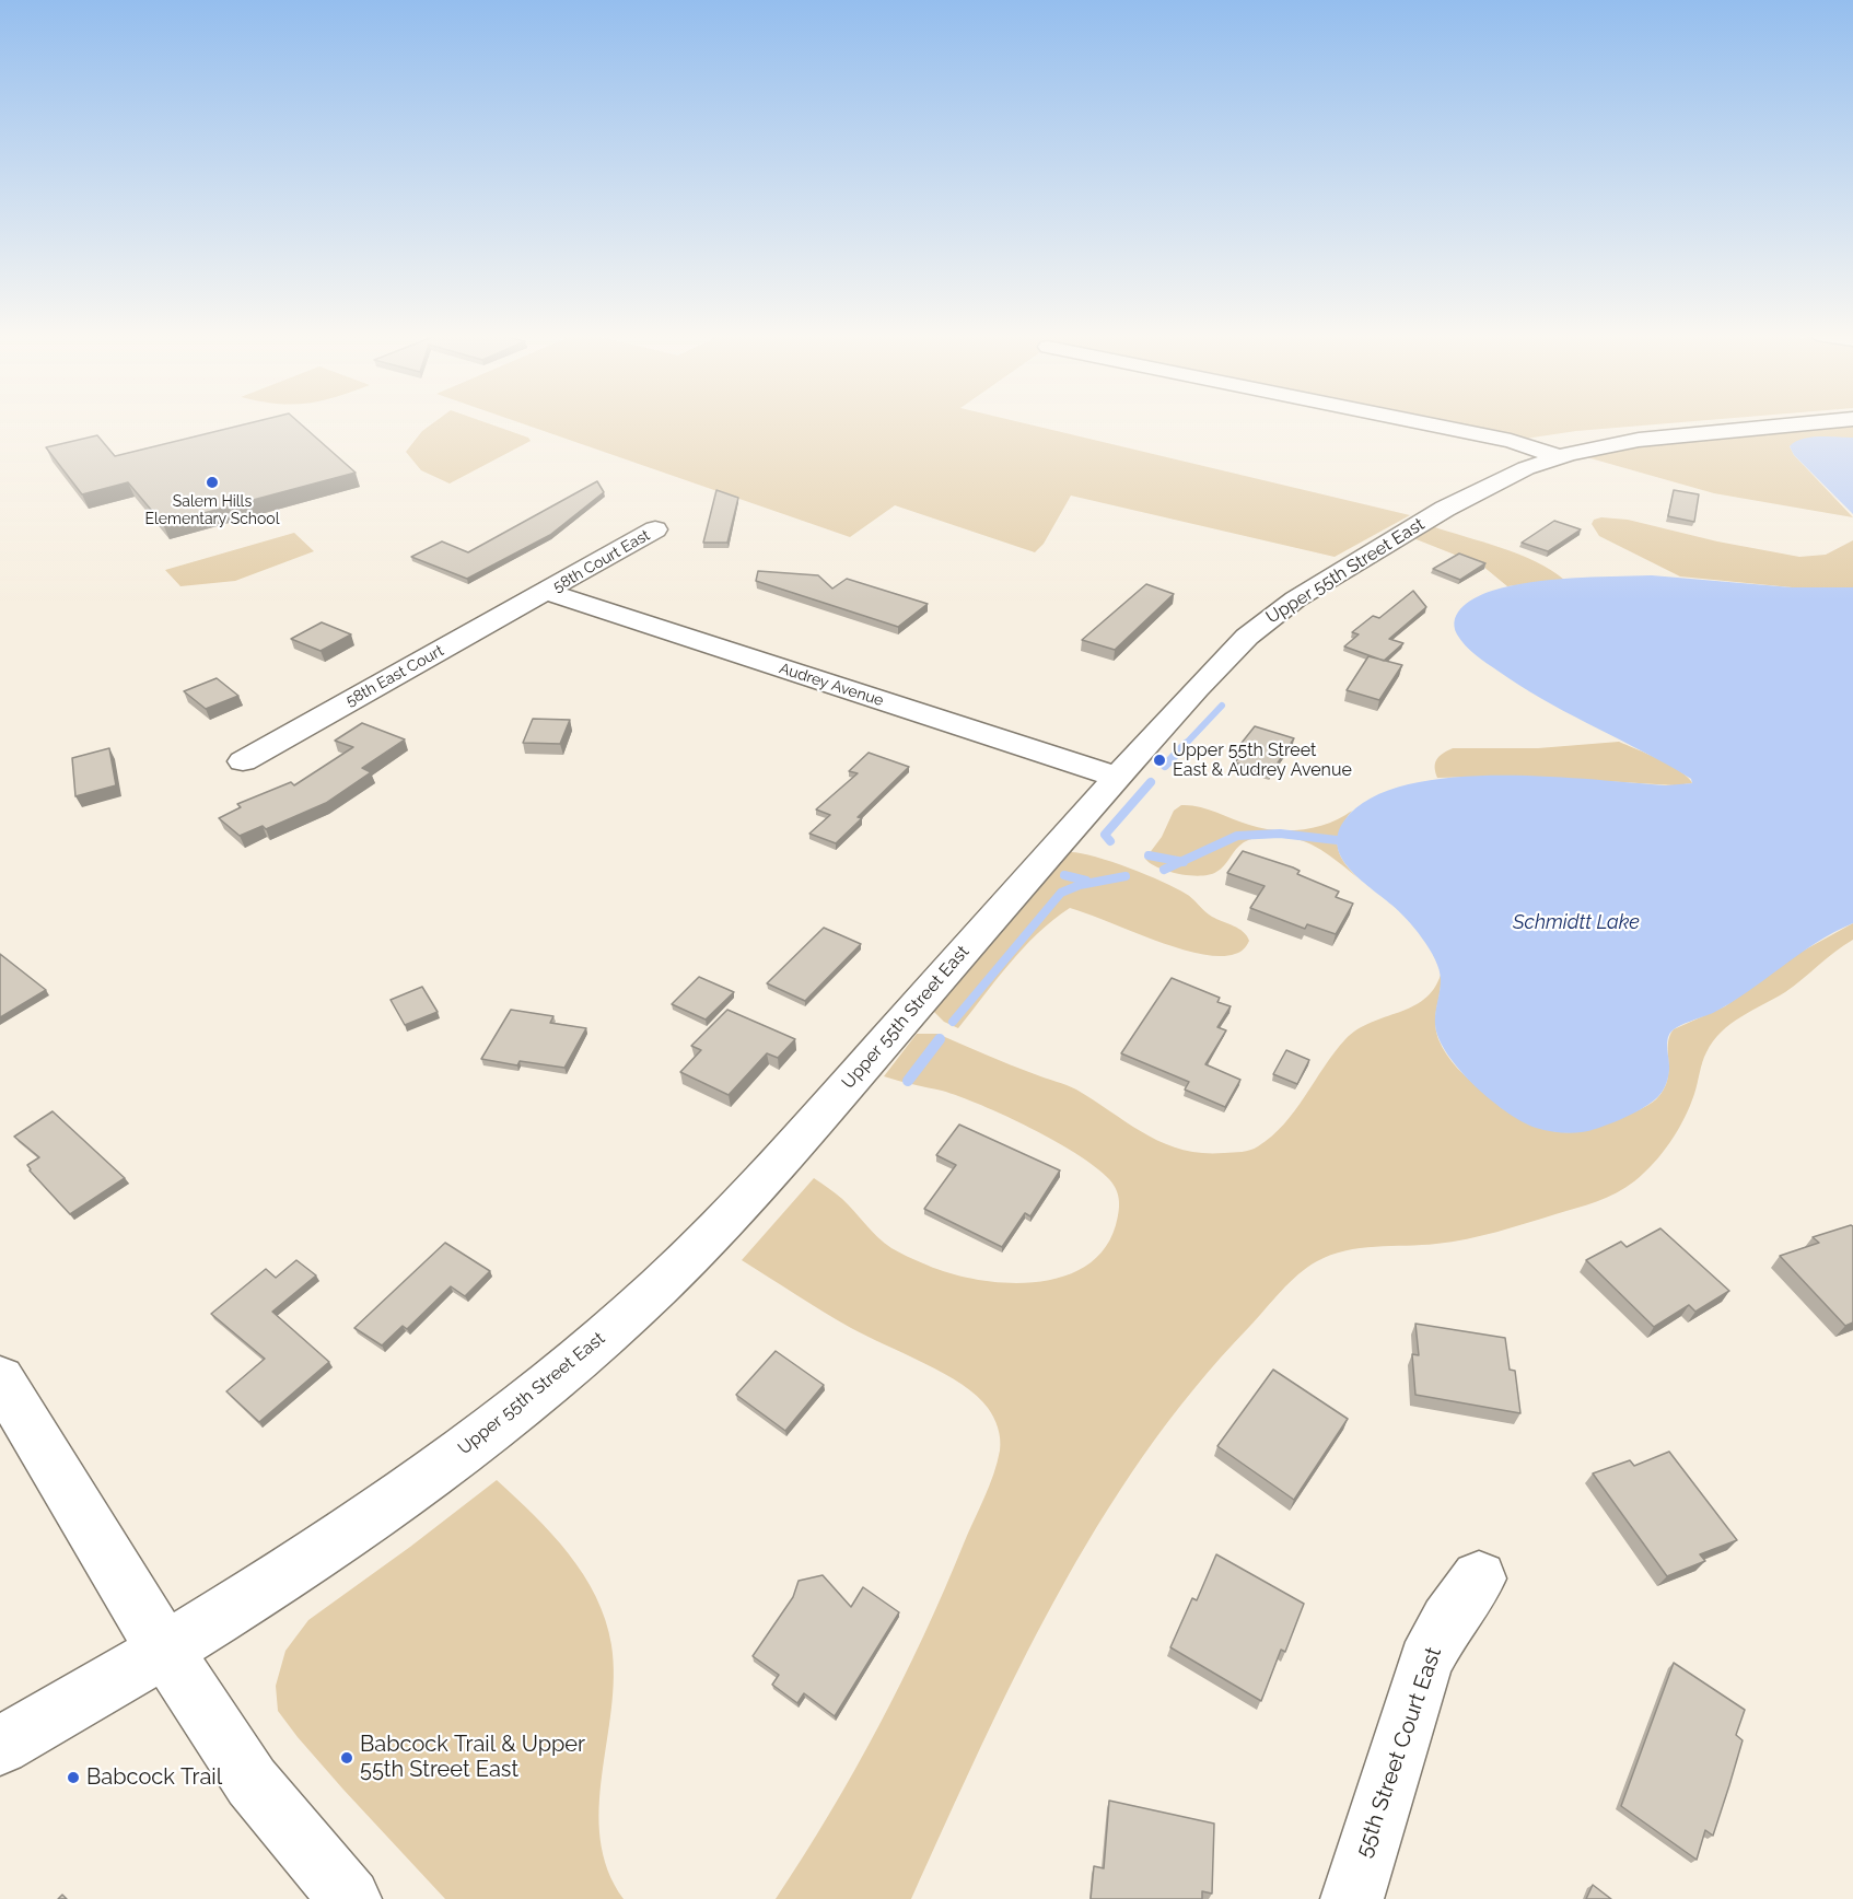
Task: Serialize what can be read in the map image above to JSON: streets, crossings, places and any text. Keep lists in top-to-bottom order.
{
  "streets": {
    "street": [
      "58th Court East",
      "Upper 55th Street East",
      "58th East Court",
      "Audrey Avenue",
      "55th Street Court East"
    ]
  },
  "crossings": [
    ["58th Court East", "58th East Court"],
    ["58th Court East", "Audrey Avenue"],
    ["Upper 55th Street East", "Audrey Avenue"],
    ["58th East Court", "Audrey Avenue"]
  ],
  "water": ["Schmidtt Lake"],
  "places": [
    "Salem Hills Elementary School",
    "Upper 55th Street East & Audrey Avenue",
    "Babcock Trail & Upper 55th Street East",
    "Babcock Trail"
  ]
}
